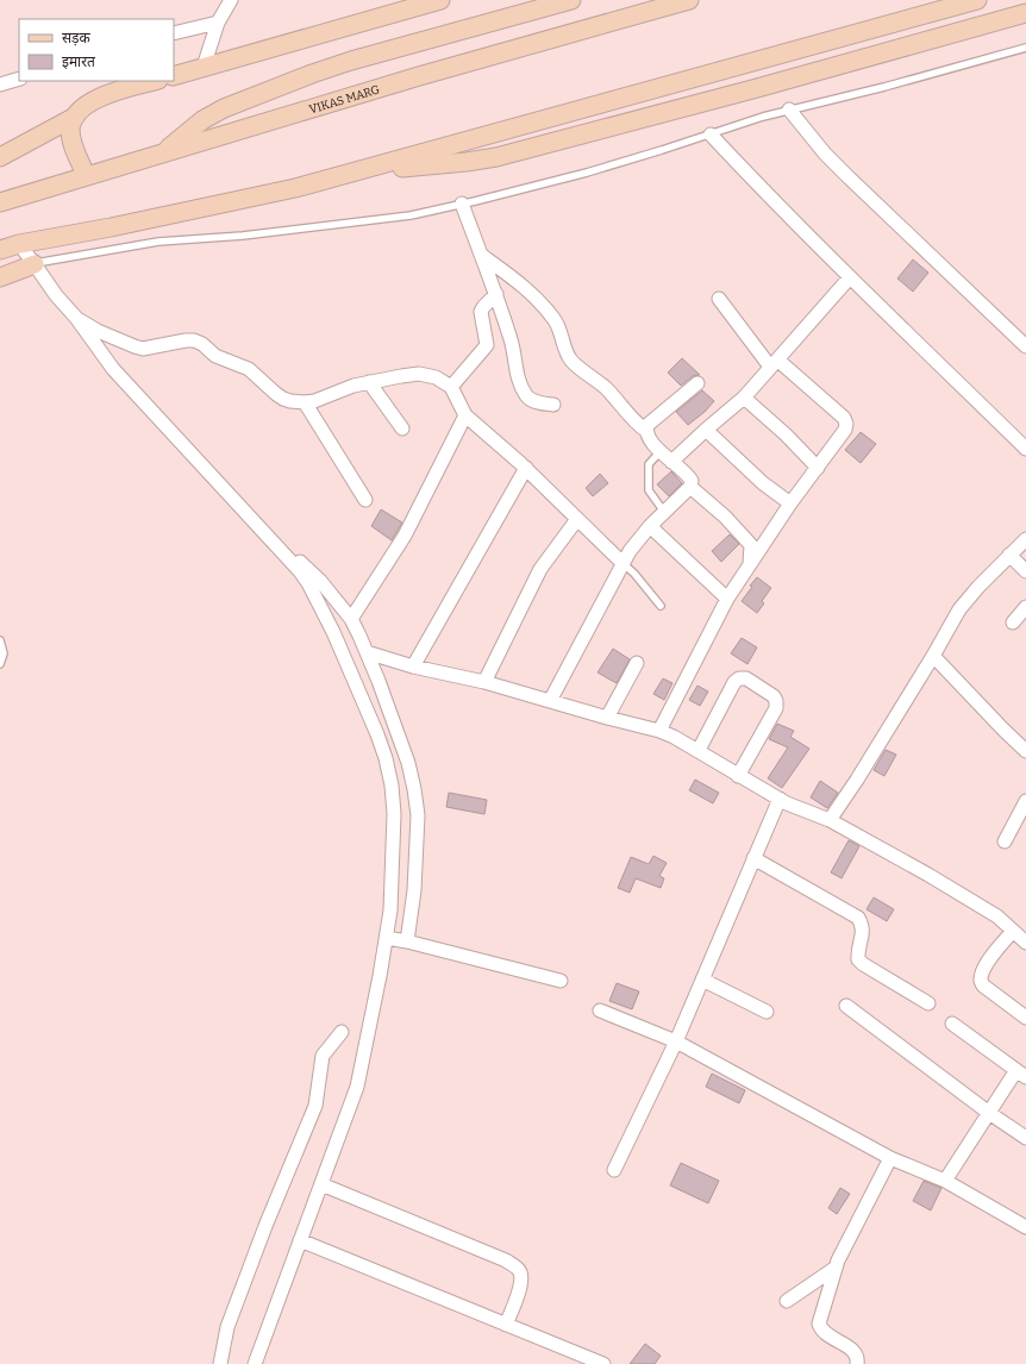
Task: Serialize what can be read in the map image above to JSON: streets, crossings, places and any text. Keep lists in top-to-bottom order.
{
  "streets": {
    "main road": ["VIKAS MARG"]
  },
  "legend": ["सड़क", "इमारत"]
}
